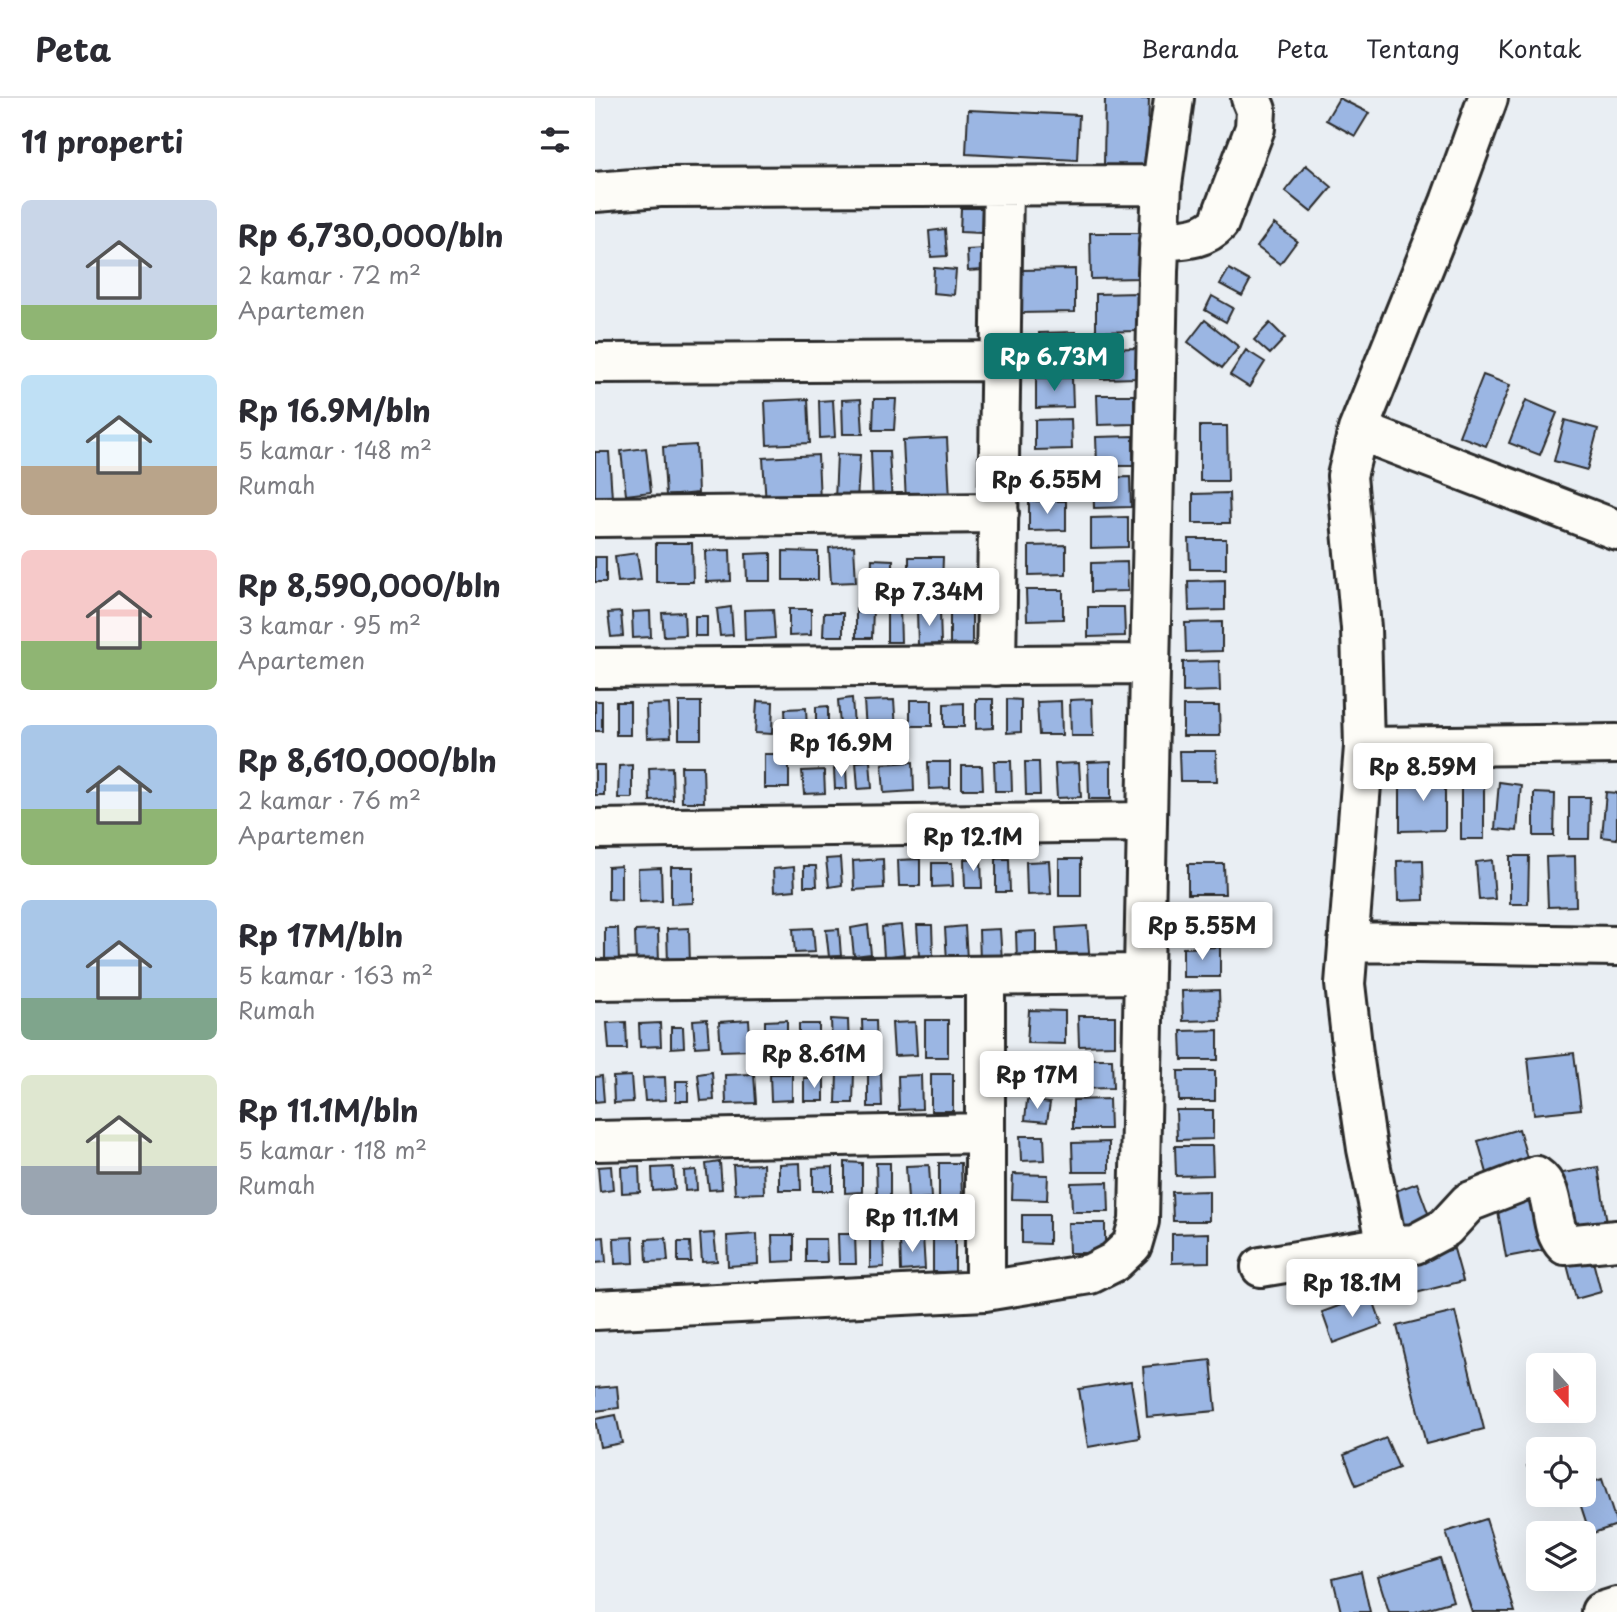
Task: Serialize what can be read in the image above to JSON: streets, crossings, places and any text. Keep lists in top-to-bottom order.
{
  "north": "bottom",
  "page": {
    "header": "Peta",
    "nav": [
      "Beranda",
      "Peta",
      "Tentang",
      "Kontak"
    ],
    "heading": "11 properti",
    "list": [
      {
        "name": "Rp 6,730,000/bln",
        "note": "2 kamar · 72 m² · Apartemen"
      },
      {
        "name": "Rp 16.9M/bln",
        "note": "5 kamar · 148 m² · Rumah"
      },
      {
        "name": "Rp 8,590,000/bln",
        "note": "3 kamar · 95 m² · Apartemen"
      },
      {
        "name": "Rp 8,610,000/bln",
        "note": "2 kamar · 76 m² · Apartemen"
      },
      {
        "name": "Rp 17M/bln",
        "note": "5 kamar · 163 m² · Rumah"
      },
      {
        "name": "Rp 11.1M/bln",
        "note": "5 kamar · 118 m² · Rumah"
      }
    ],
    "price": [
      "Rp 6.73M",
      "Rp 6.55M",
      "Rp 7.34M",
      "Rp 16.9M",
      "Rp 8.59M",
      "Rp 12.1M",
      "Rp 5.55M",
      "Rp 8.61M",
      "Rp 17M",
      "Rp 11.1M",
      "Rp 18.1M"
    ]
  }
}
